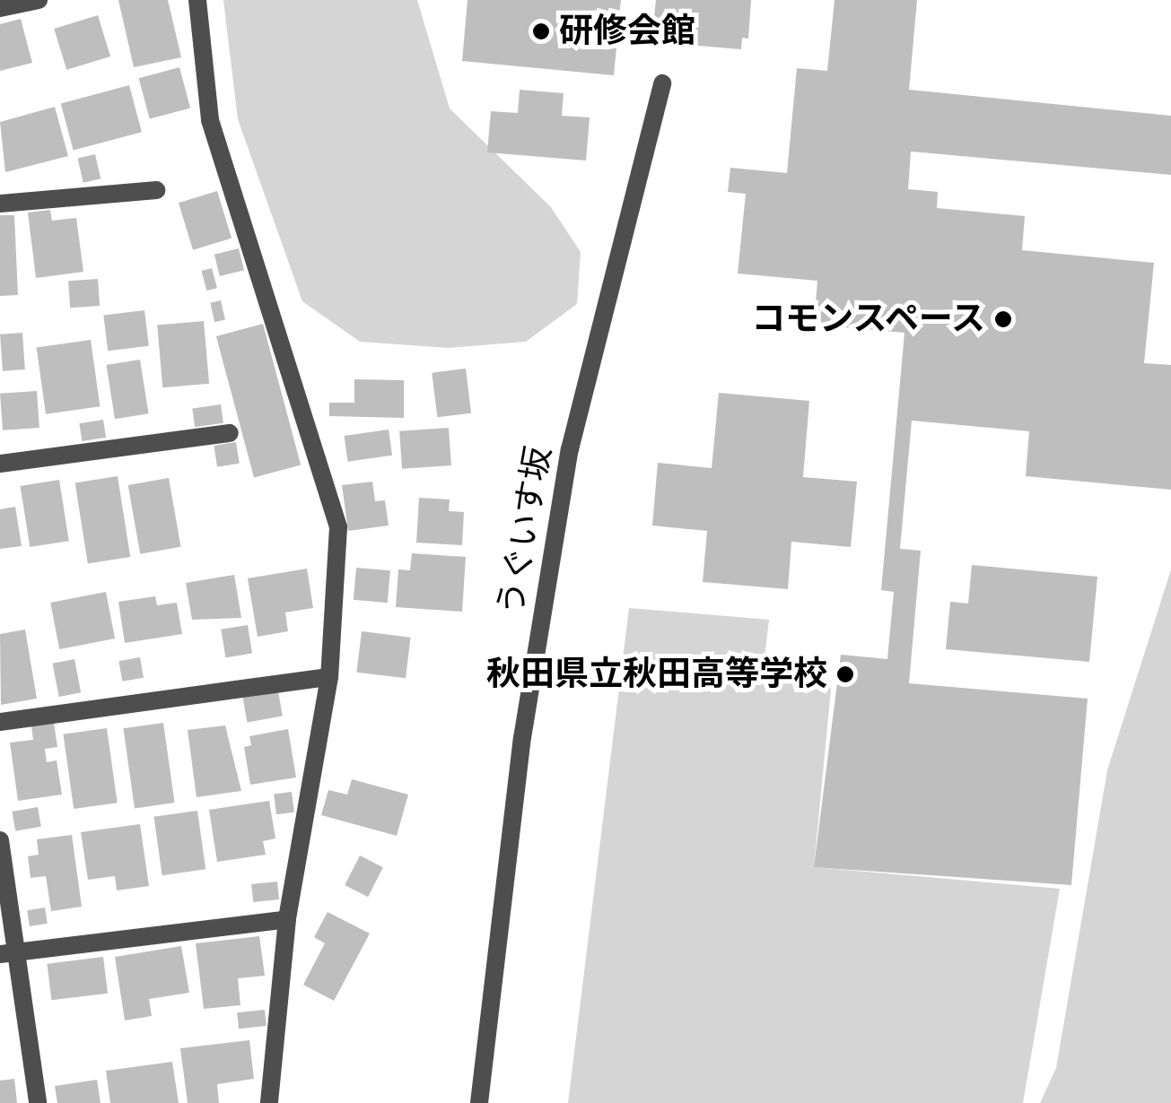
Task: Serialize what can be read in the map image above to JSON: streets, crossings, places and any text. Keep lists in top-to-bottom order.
{
  "streets": {
    "street": ["うぐいす坂"]
  },
  "places": ["研修会館", "コモンスペース", "秋田県立秋田高等学校"]
}
